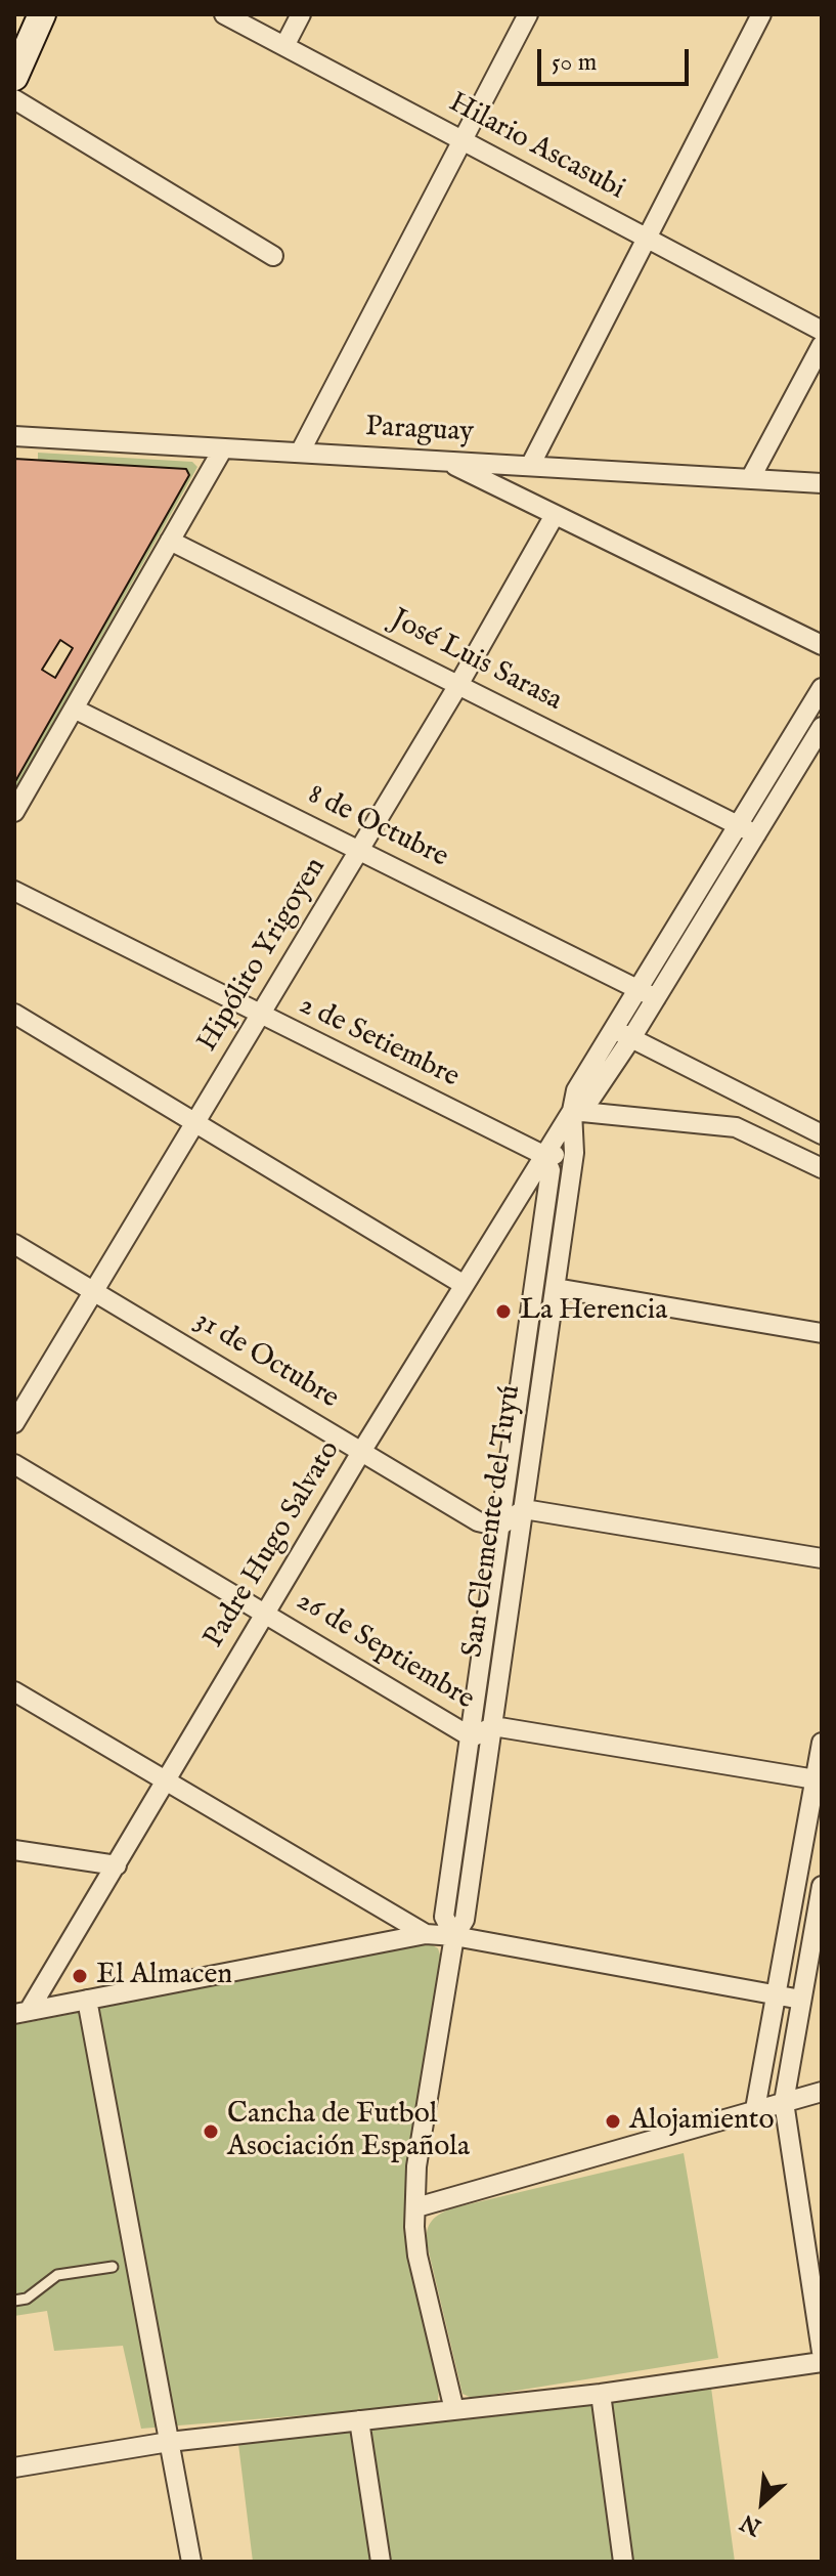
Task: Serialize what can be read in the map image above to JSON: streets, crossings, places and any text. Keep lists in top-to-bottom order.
{
  "streets": {
    "street": [
      "Hilario Ascasubi",
      "Paraguay",
      "José Luis Sarasa",
      "8 de Octubre",
      "Hipólito Yrigoyen",
      "2 de Setiembre",
      "31 de Octubre",
      "San Clemente del Tuyú",
      "Padre Hugo Salvato",
      "26 de Septiembre"
    ]
  },
  "crossings": [
    ["José Luis Sarasa", "Hipólito Yrigoyen"],
    ["José Luis Sarasa", "Padre Hugo Salvato"],
    ["8 de Octubre", "Hipólito Yrigoyen"],
    ["8 de Octubre", "Padre Hugo Salvato"],
    ["Hipólito Yrigoyen", "2 de Setiembre"],
    ["Hipólito Yrigoyen", "31 de Octubre"],
    ["2 de Setiembre", "San Clemente del Tuyú"],
    ["2 de Setiembre", "Padre Hugo Salvato"],
    ["31 de Octubre", "San Clemente del Tuyú"],
    ["31 de Octubre", "Padre Hugo Salvato"],
    ["San Clemente del Tuyú", "Padre Hugo Salvato"],
    ["San Clemente del Tuyú", "26 de Septiembre"],
    ["Padre Hugo Salvato", "26 de Septiembre"]
  ],
  "places": [
    "La Herencia",
    "El Almacen",
    "Alojamiento",
    "Cancha de Futbol Asociación Española"
  ],
  "scale_bar": "50 m",
  "north": "bottom left"
}
